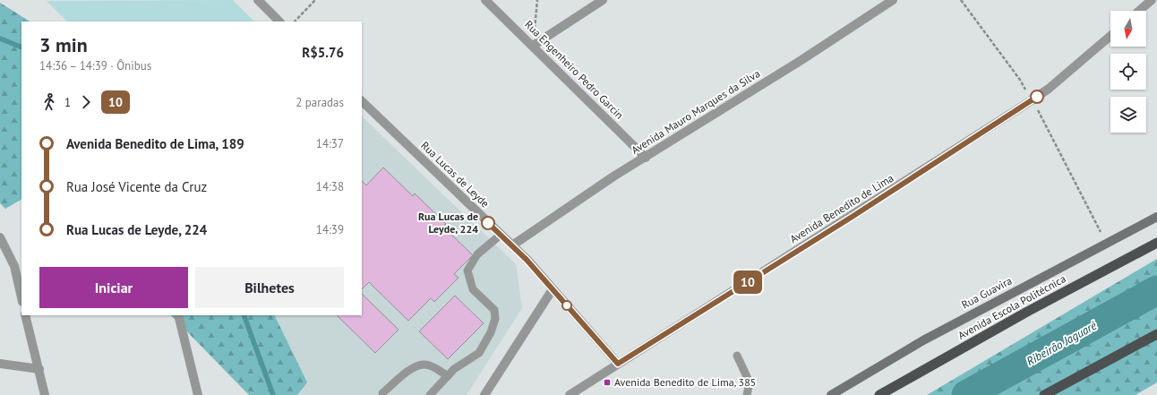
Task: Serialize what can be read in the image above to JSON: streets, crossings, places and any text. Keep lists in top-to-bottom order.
{
  "streets": {
    "highway": ["Avenida Escola Politécnica"],
    "main road": ["Rua Guavira"],
    "street": [
      "Rua Engenheiro Pedro Garcin",
      "Avenida Mauro Marques da Silva",
      "Rua Lucas de Leyde",
      "Avenida Benedito de Lima"
    ]
  },
  "crossings": [
    ["Rua Engenheiro Pedro Garcin", "Avenida Mauro Marques da Silva"],
    ["Avenida Mauro Marques da Silva", "Rua Lucas de Leyde"],
    ["Rua Lucas de Leyde", "Avenida Benedito de Lima"]
  ],
  "water": ["Ribeirão Jaguaré"],
  "places": {
    "other": ["Rua Lucas de Leyde, 224"],
    "transit": ["Avenida Benedito de Lima, 385"]
  },
  "lines": ["bus line 10"],
  "north": "bottom",
  "page": {
    "on_map": "10",
    "heading": ["3 min", "14:36 – 14:39 · Ônibus", "R$5.76"],
    "legs": ["1", "10", "2 paradas"],
    "list": [
      {
        "name": "Avenida Benedito de Lima, 189",
        "value": "14:37"
      },
      {
        "name": "Rua José Vicente da Cruz",
        "value": "14:38"
      },
      {
        "name": "Rua Lucas de Leyde, 224",
        "value": "14:39"
      }
    ],
    "buttons": ["Iniciar", "Bilhetes"]
  }
}
